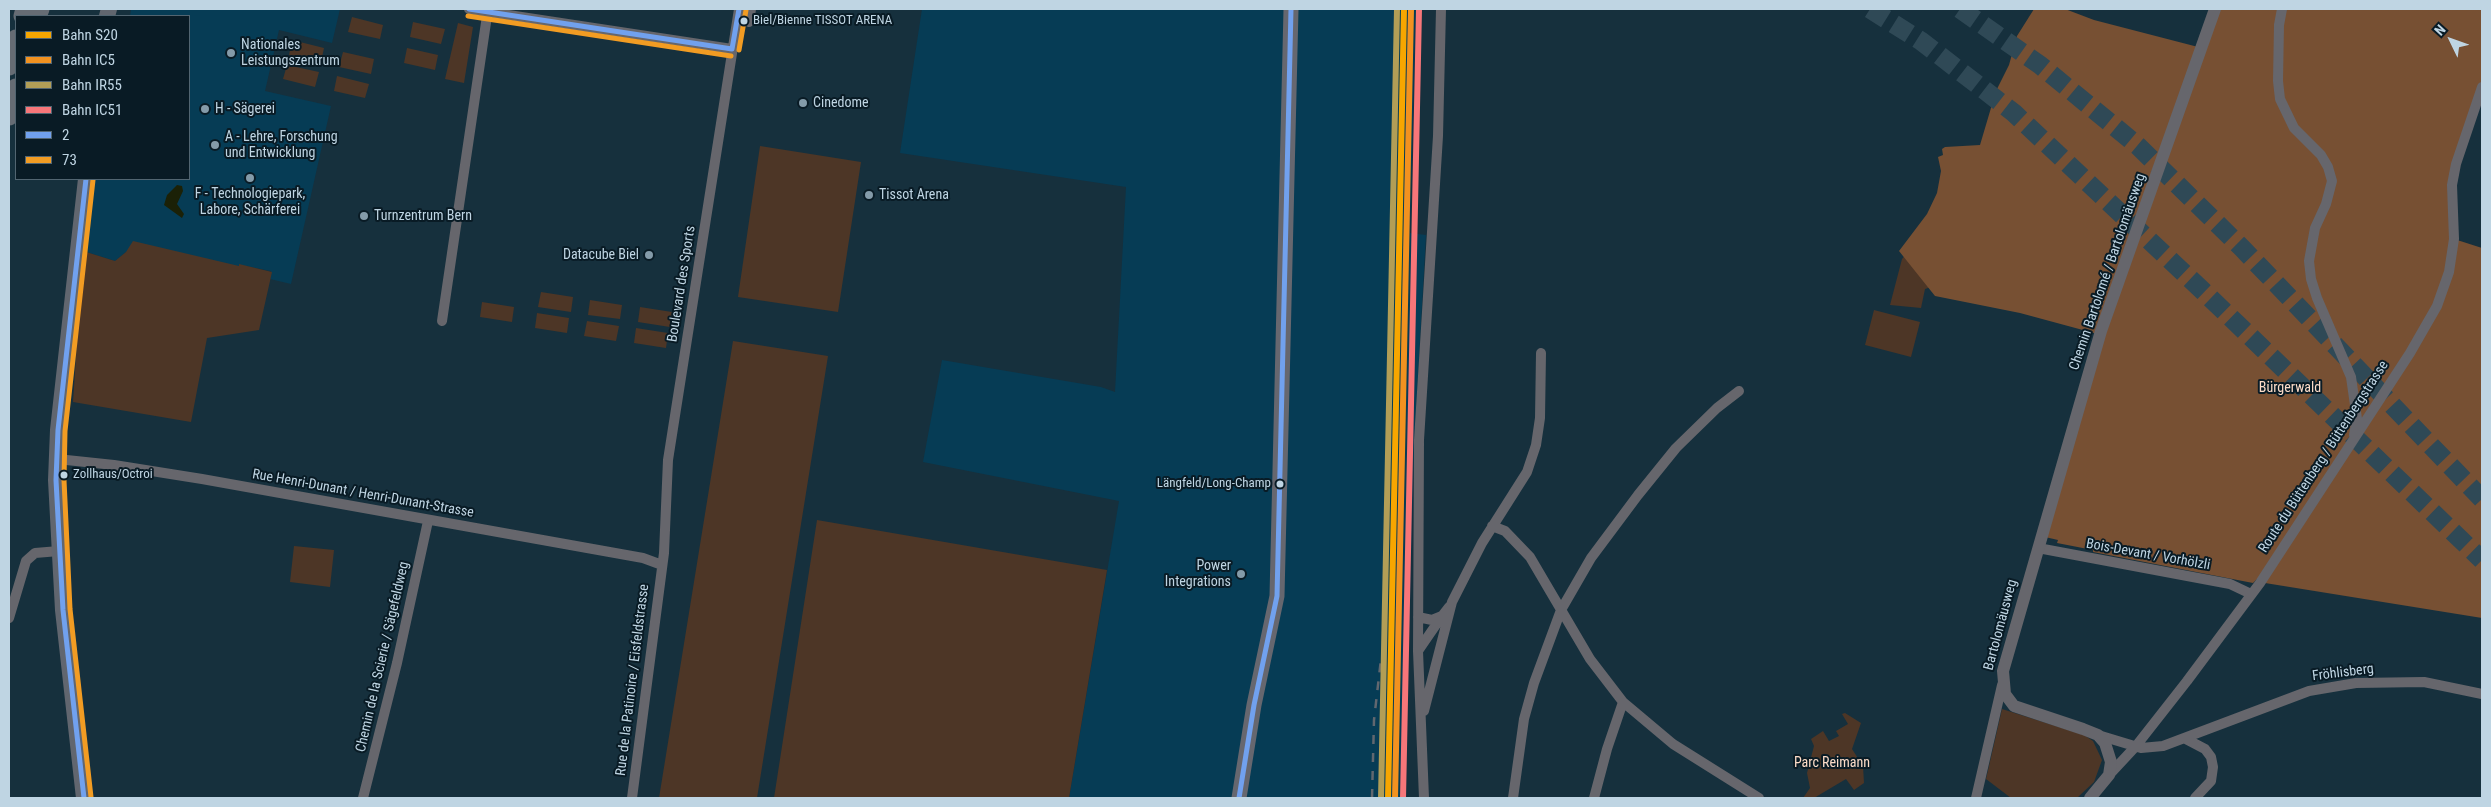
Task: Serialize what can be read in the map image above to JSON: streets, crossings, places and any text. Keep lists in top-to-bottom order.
{
  "streets": {
    "street": [
      "Chemin Bartolomé / Bartolomäusweg",
      "Boulevard des Sports",
      "Route du Büttenberg / Büttenbergstrasse",
      "Rue Henri-Dunant / Henri-Dunant-Strasse",
      "Bois-Devant / Vorhölzli",
      "Bartolomäusweg",
      "Chemin de la Scierie / Sägefeldweg",
      "Fröhlisberg",
      "Rue de la Patinoire / Eisfeldstrasse"
    ]
  },
  "crossings": [
    ["Chemin Bartolomé / Bartolomäusweg", "Bois-Devant / Vorhölzli"],
    ["Chemin Bartolomé / Bartolomäusweg", "Bartolomäusweg"],
    ["Boulevard des Sports", "Rue Henri-Dunant / Henri-Dunant-Strasse"],
    ["Boulevard des Sports", "Rue de la Patinoire / Eisfeldstrasse"],
    ["Route du Büttenberg / Büttenbergstrasse", "Bois-Devant / Vorhölzli"],
    ["Route du Büttenberg / Büttenbergstrasse", "Bartolomäusweg"],
    ["Route du Büttenberg / Büttenbergstrasse", "Fröhlisberg"],
    ["Rue Henri-Dunant / Henri-Dunant-Strasse", "Chemin de la Scierie / Sägefeldweg"],
    ["Rue Henri-Dunant / Henri-Dunant-Strasse", "Rue de la Patinoire / Eisfeldstrasse"],
    ["Bois-Devant / Vorhölzli", "Bartolomäusweg"],
    ["Bartolomäusweg", "Fröhlisberg"]
  ],
  "parks": ["Bürgerwald", "Parc Reimann"],
  "places": [
    "Biel/Bienne TISSOT ARENA",
    "Nationales Leistungszentrum",
    "Cinedome",
    "H - Sägerei",
    "A - Lehre, Forschung und Entwicklung",
    "F - Technologiepark, Labore, Schärferei",
    "Tissot Arena",
    "Turnzentrum Bern",
    "Datacube Biel",
    "Zollhaus/Octroi",
    "Längfeld/Long-Champ",
    "Power Integrations"
  ],
  "lines": [
    "rail line S20",
    "rail line IC5",
    "rail line IR55",
    "rail line IC51",
    "transit line 2",
    "transit line 73"
  ],
  "legend": [
    "Bahn S20",
    "Bahn IC5",
    "Bahn IR55",
    "Bahn IC51",
    "2",
    "73"
  ],
  "north": "top left"
}
